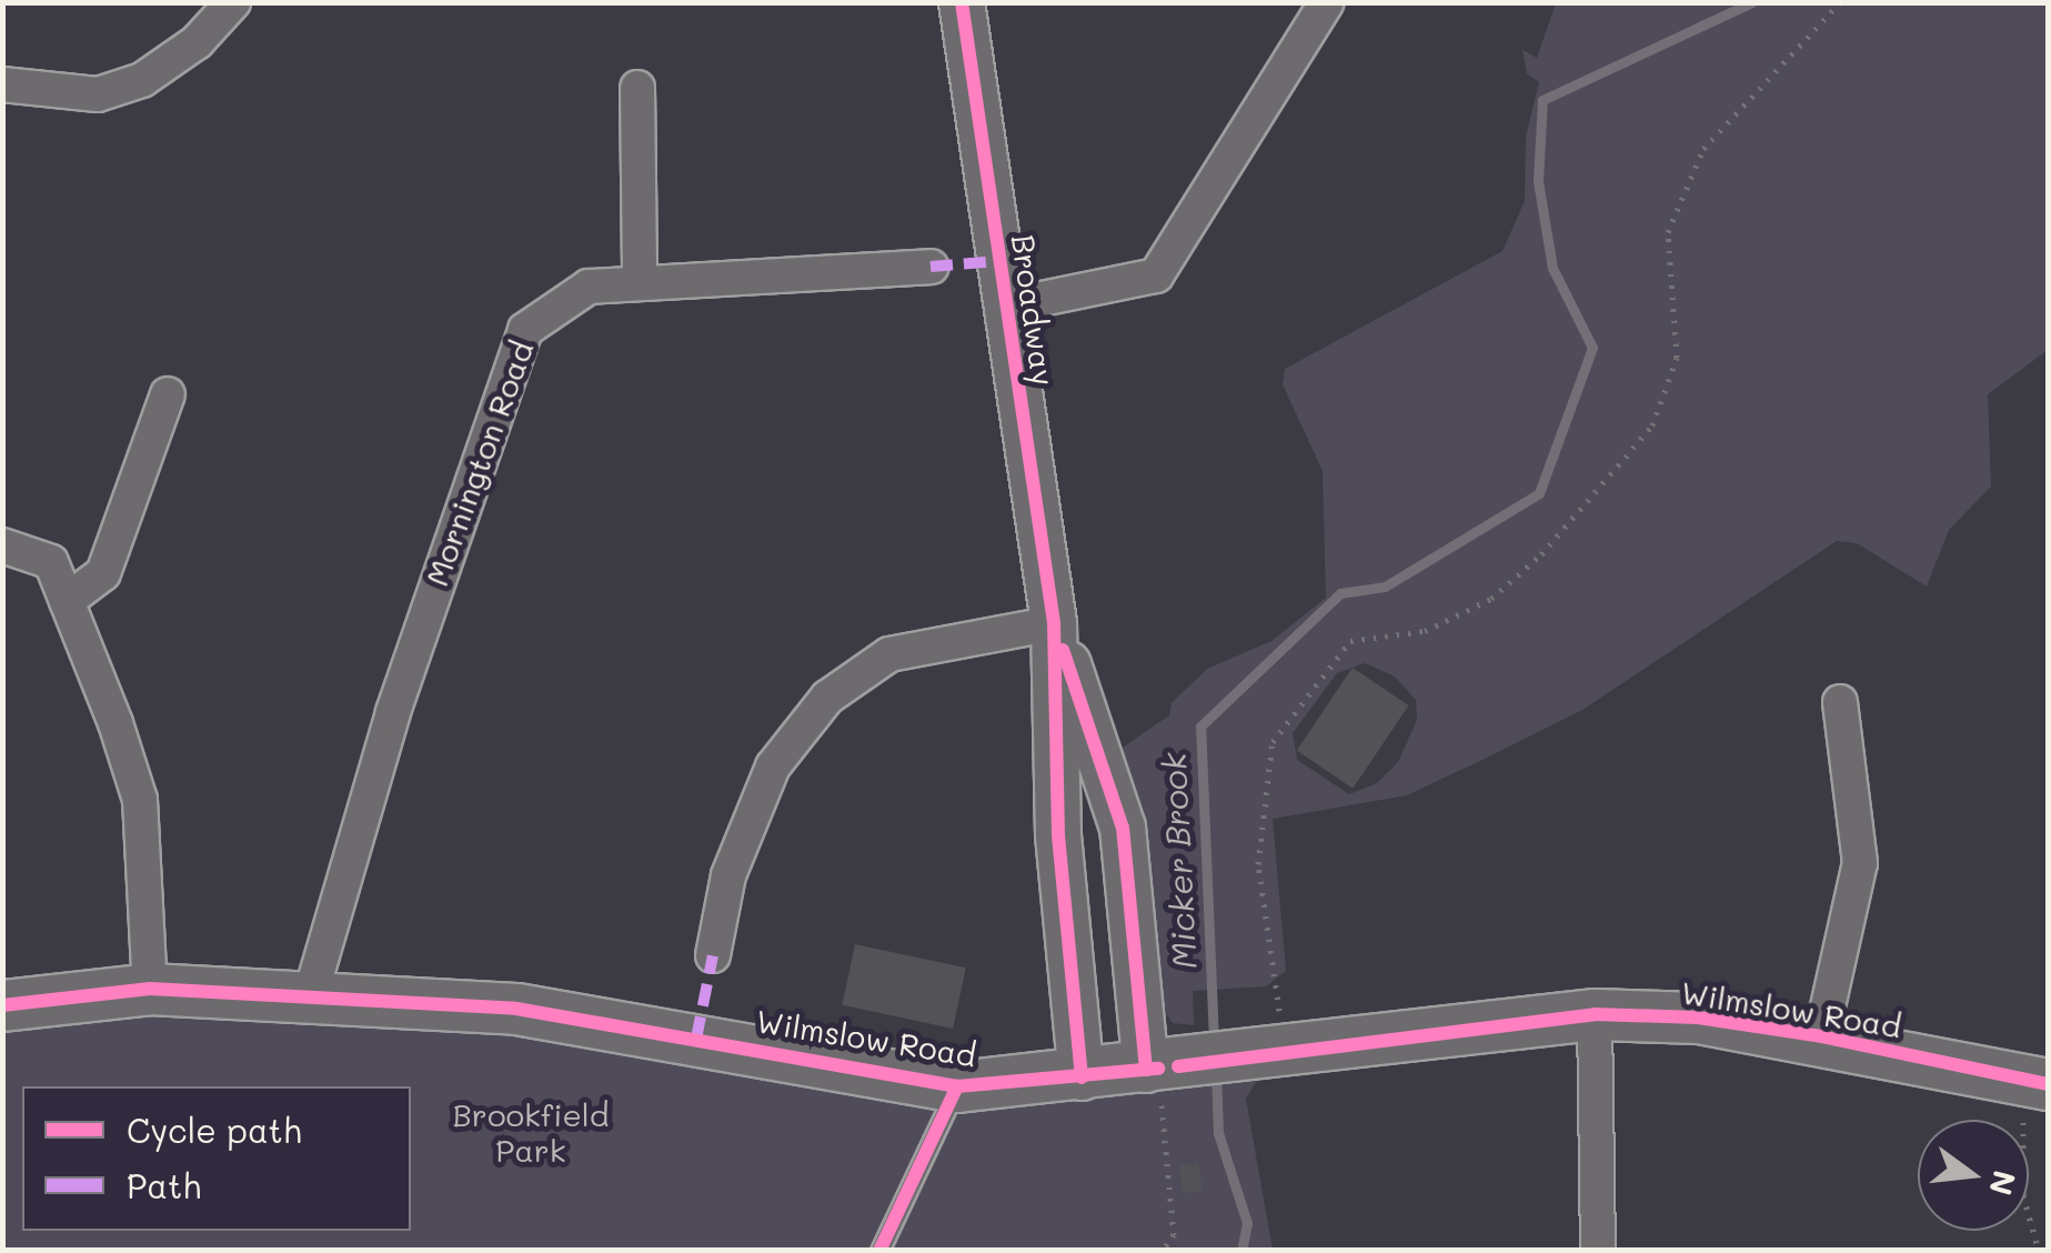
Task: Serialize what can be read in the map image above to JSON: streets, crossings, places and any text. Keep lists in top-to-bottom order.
{
  "streets": {
    "main road": ["Wilmslow Road"],
    "street": ["Broadway", "Mornington Road"]
  },
  "crossings": [
    ["Broadway", "Wilmslow Road"],
    ["Mornington Road", "Wilmslow Road"]
  ],
  "water": ["Micker Brook"],
  "parks": ["Brookfield Park"],
  "legend": ["Cycle path", "Path"],
  "north": "right"
}
